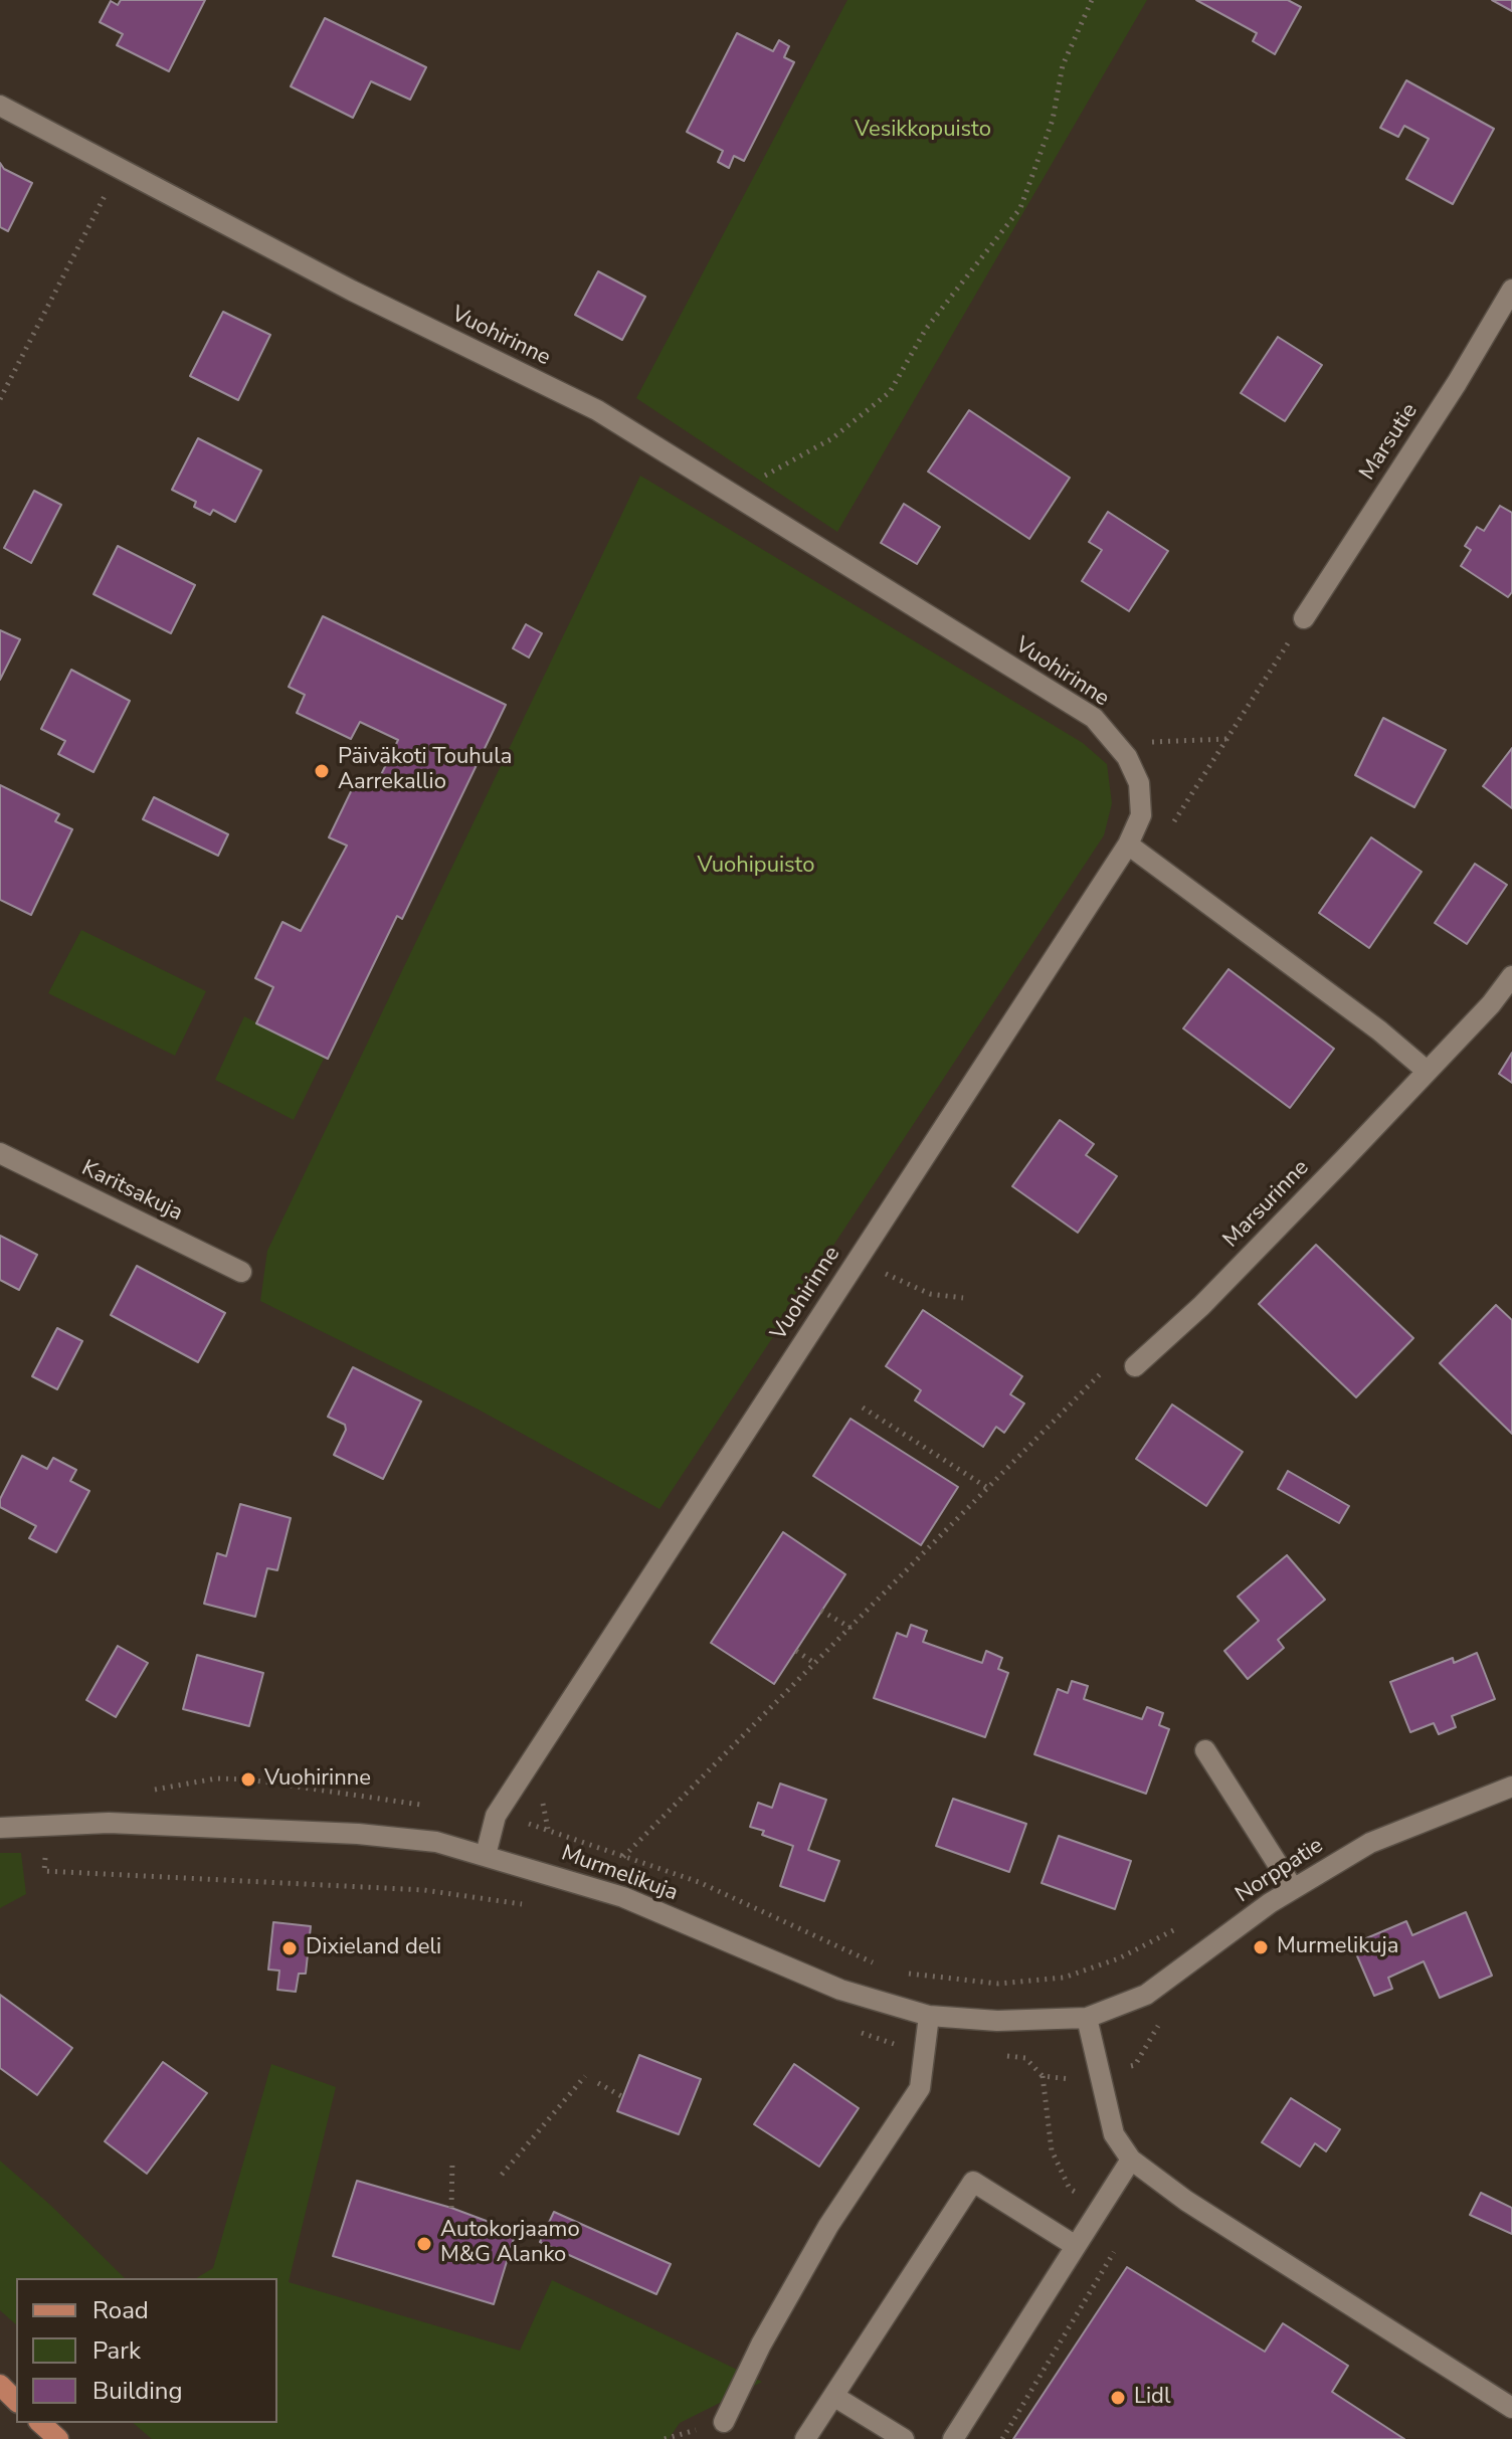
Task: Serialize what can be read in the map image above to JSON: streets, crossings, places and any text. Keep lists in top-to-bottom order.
{
  "streets": {
    "street": [
      "Vuohirinne",
      "Marsutie",
      "Karitsakuja",
      "Marsurinne",
      "Norppatie",
      "Murmelikuja"
    ]
  },
  "crossings": [
    ["Vuohirinne", "Murmelikuja"],
    ["Norppatie", "Murmelikuja"]
  ],
  "parks": ["Vesikkopuisto", "Vuohipuisto"],
  "places": [
    "Päiväkoti Touhula Aarrekallio",
    "Vuohirinne",
    "Murmelikuja",
    "Dixieland deli",
    "Autokorjaamo M&G Alanko",
    "Lidl"
  ],
  "legend": ["Road", "Park", "Building"]
}
